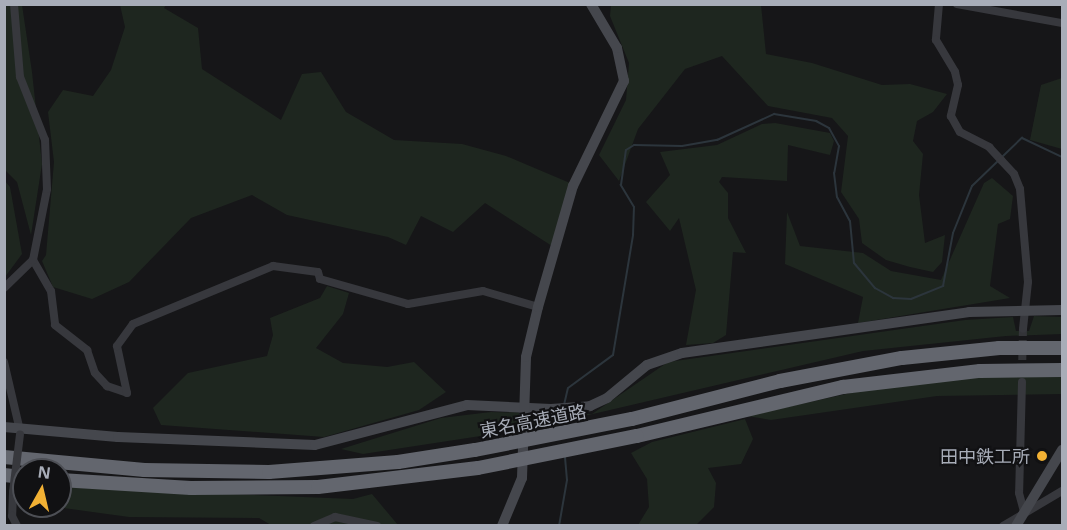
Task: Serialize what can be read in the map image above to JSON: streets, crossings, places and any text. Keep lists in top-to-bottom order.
{
  "streets": {
    "highway": ["東名高速道路"]
  },
  "places": ["田中鉄工所"],
  "north": "top"
}
